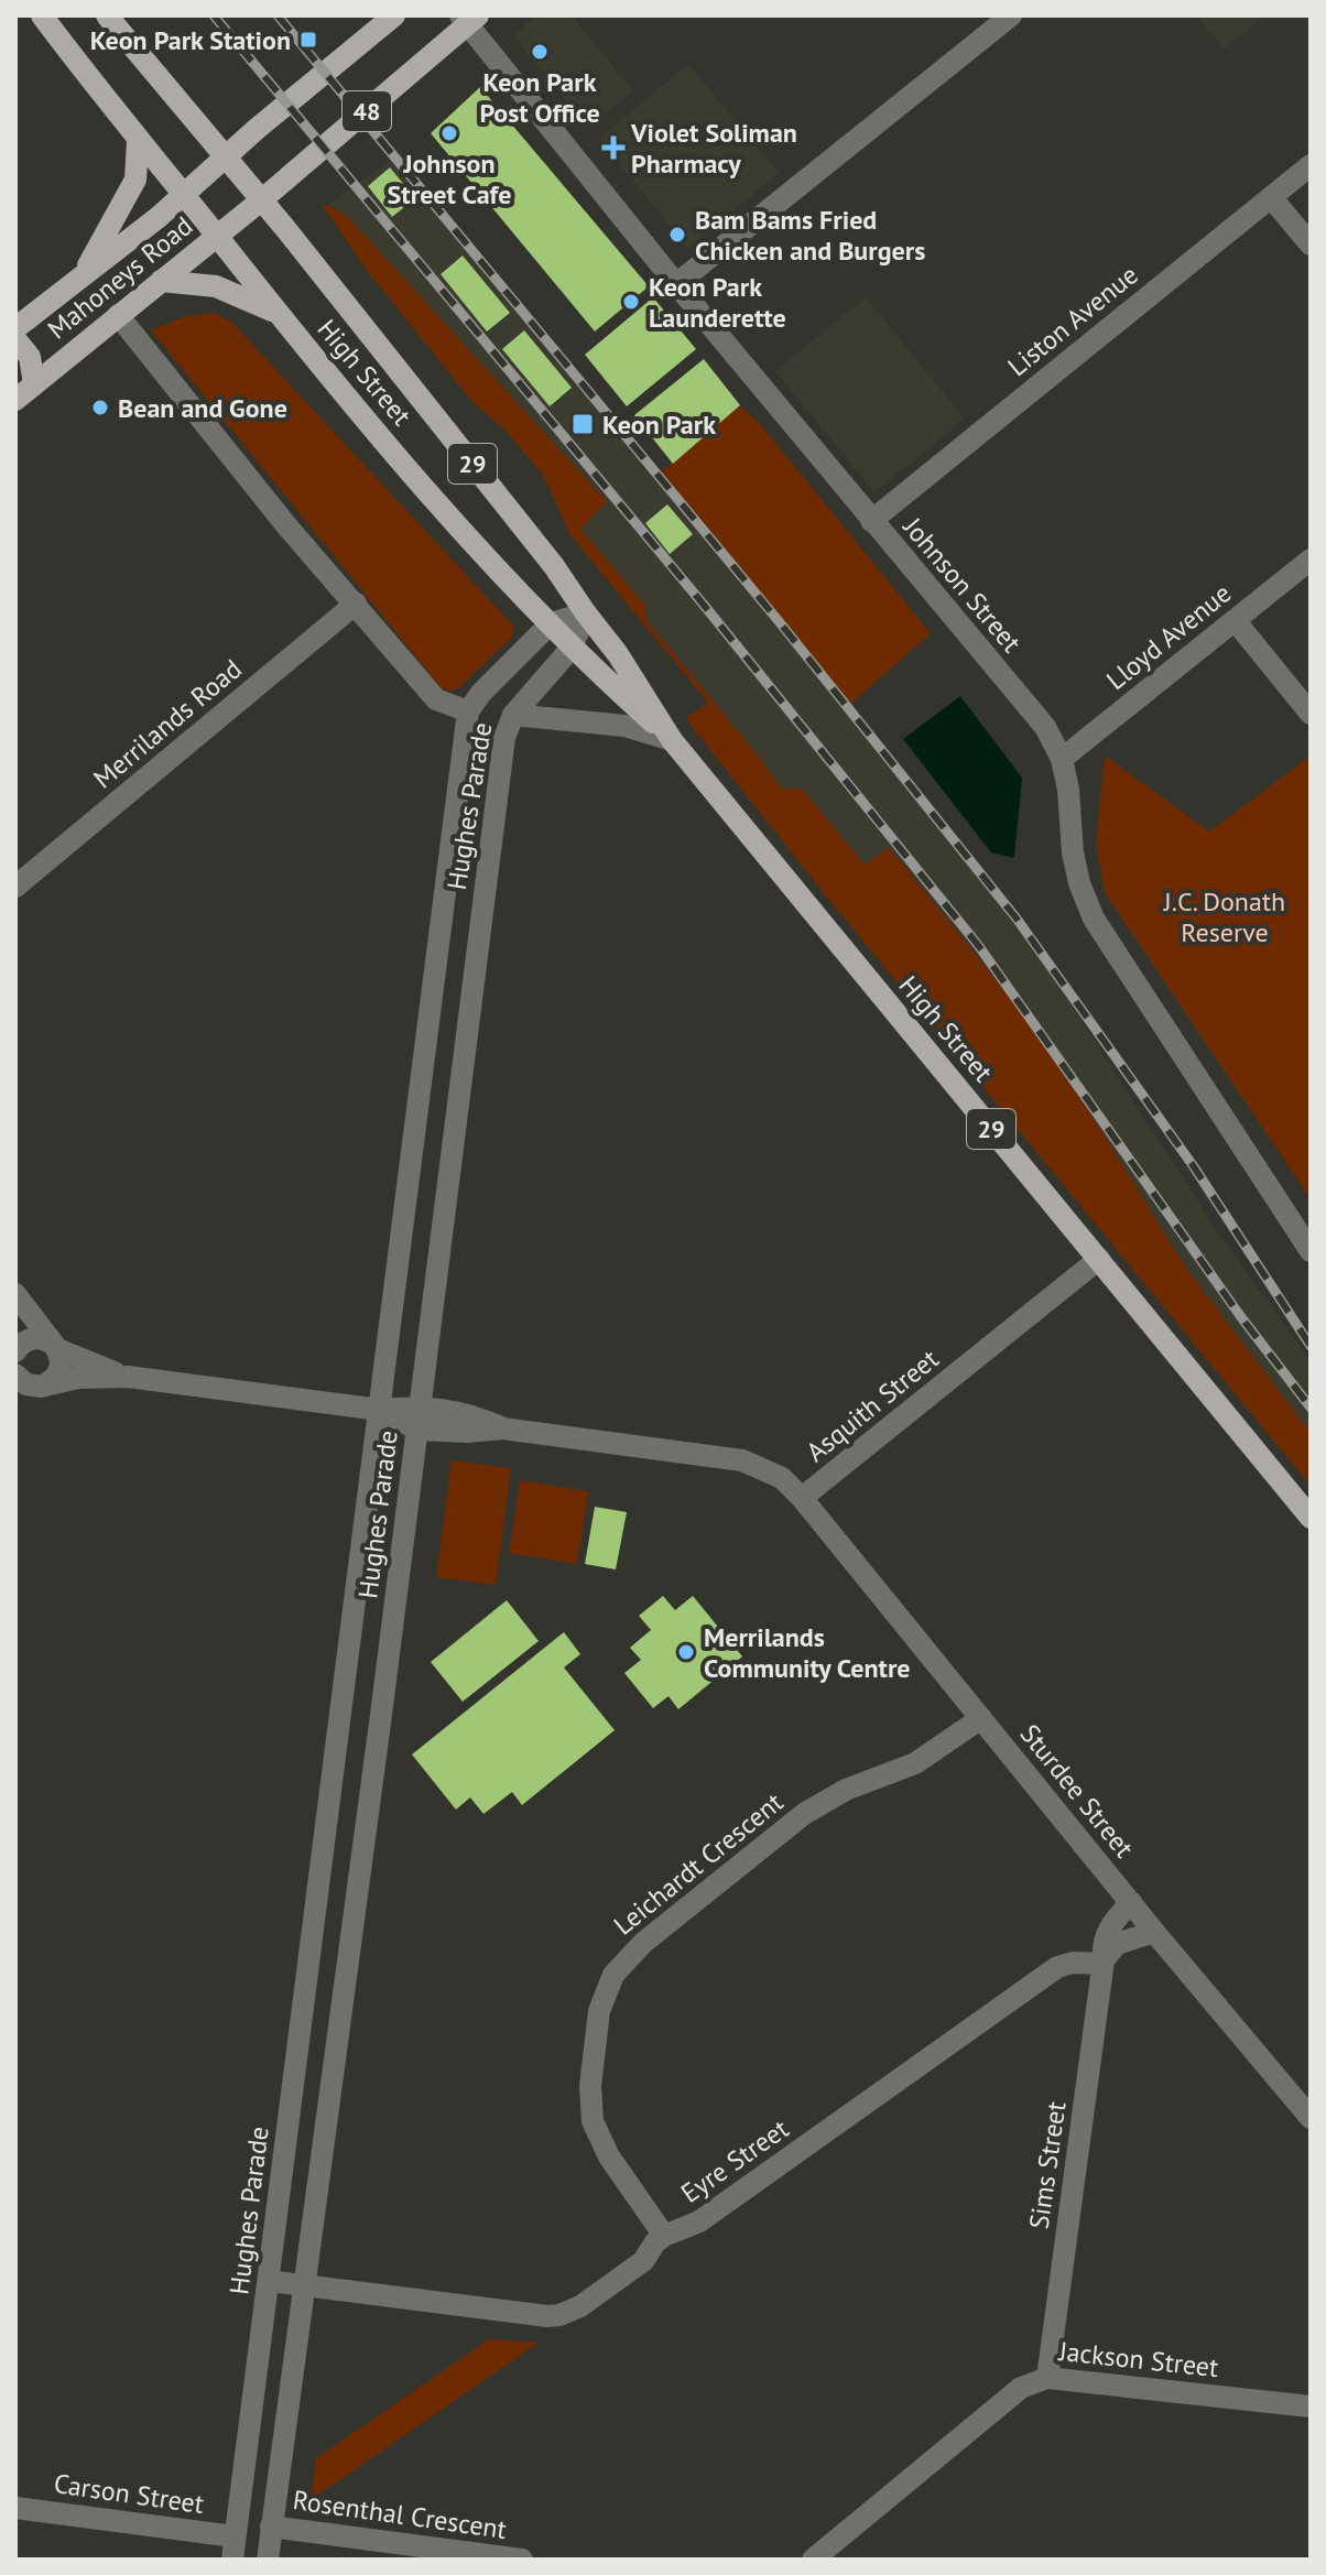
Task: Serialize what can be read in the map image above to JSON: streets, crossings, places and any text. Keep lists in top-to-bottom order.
{
  "streets": {
    "main road": [
      "48",
      "Mahoneys Road",
      "High Street",
      "29"
    ],
    "street": [
      "Liston Avenue",
      "Johnson Street",
      "Lloyd Avenue",
      "Merrilands Road",
      "Hughes Parade",
      "Asquith Street",
      "Sturdee Street",
      "Leichardt Crescent",
      "Eyre Street",
      "Sims Street",
      "Jackson Street",
      "Carson Street",
      "Rosenthal Crescent"
    ]
  },
  "crossings": [
    ["48", "Mahoneys Road"],
    ["48", "High Street"],
    ["48", "Johnson Street"],
    ["Mahoneys Road", "High Street"],
    ["Liston Avenue", "Johnson Street"],
    ["High Street", "Hughes Parade"],
    ["High Street", "Asquith Street"],
    ["Johnson Street", "Lloyd Avenue"],
    ["Hughes Parade", "Asquith Street"],
    ["Hughes Parade", "Eyre Street"],
    ["Hughes Parade", "Carson Street"],
    ["Hughes Parade", "Rosenthal Crescent"],
    ["Asquith Street", "Sturdee Street"],
    ["Sturdee Street", "Leichardt Crescent"],
    ["Sturdee Street", "Sims Street"],
    ["Leichardt Crescent", "Eyre Street"],
    ["Eyre Street", "Sims Street"],
    ["Sims Street", "Jackson Street"]
  ],
  "parks": ["J.C. Donath Reserve"],
  "places": {
    "transit": ["Keon Park Station", "Keon Park"],
    "other": [
      "Keon Park Post Office",
      "Johnson Street Cafe",
      "Bam Bams Fried Chicken and Burgers",
      "Keon Park Launderette",
      "Bean and Gone",
      "Merrilands Community Centre"
    ],
    "health": ["Violet Soliman Pharmacy"]
  }
}
